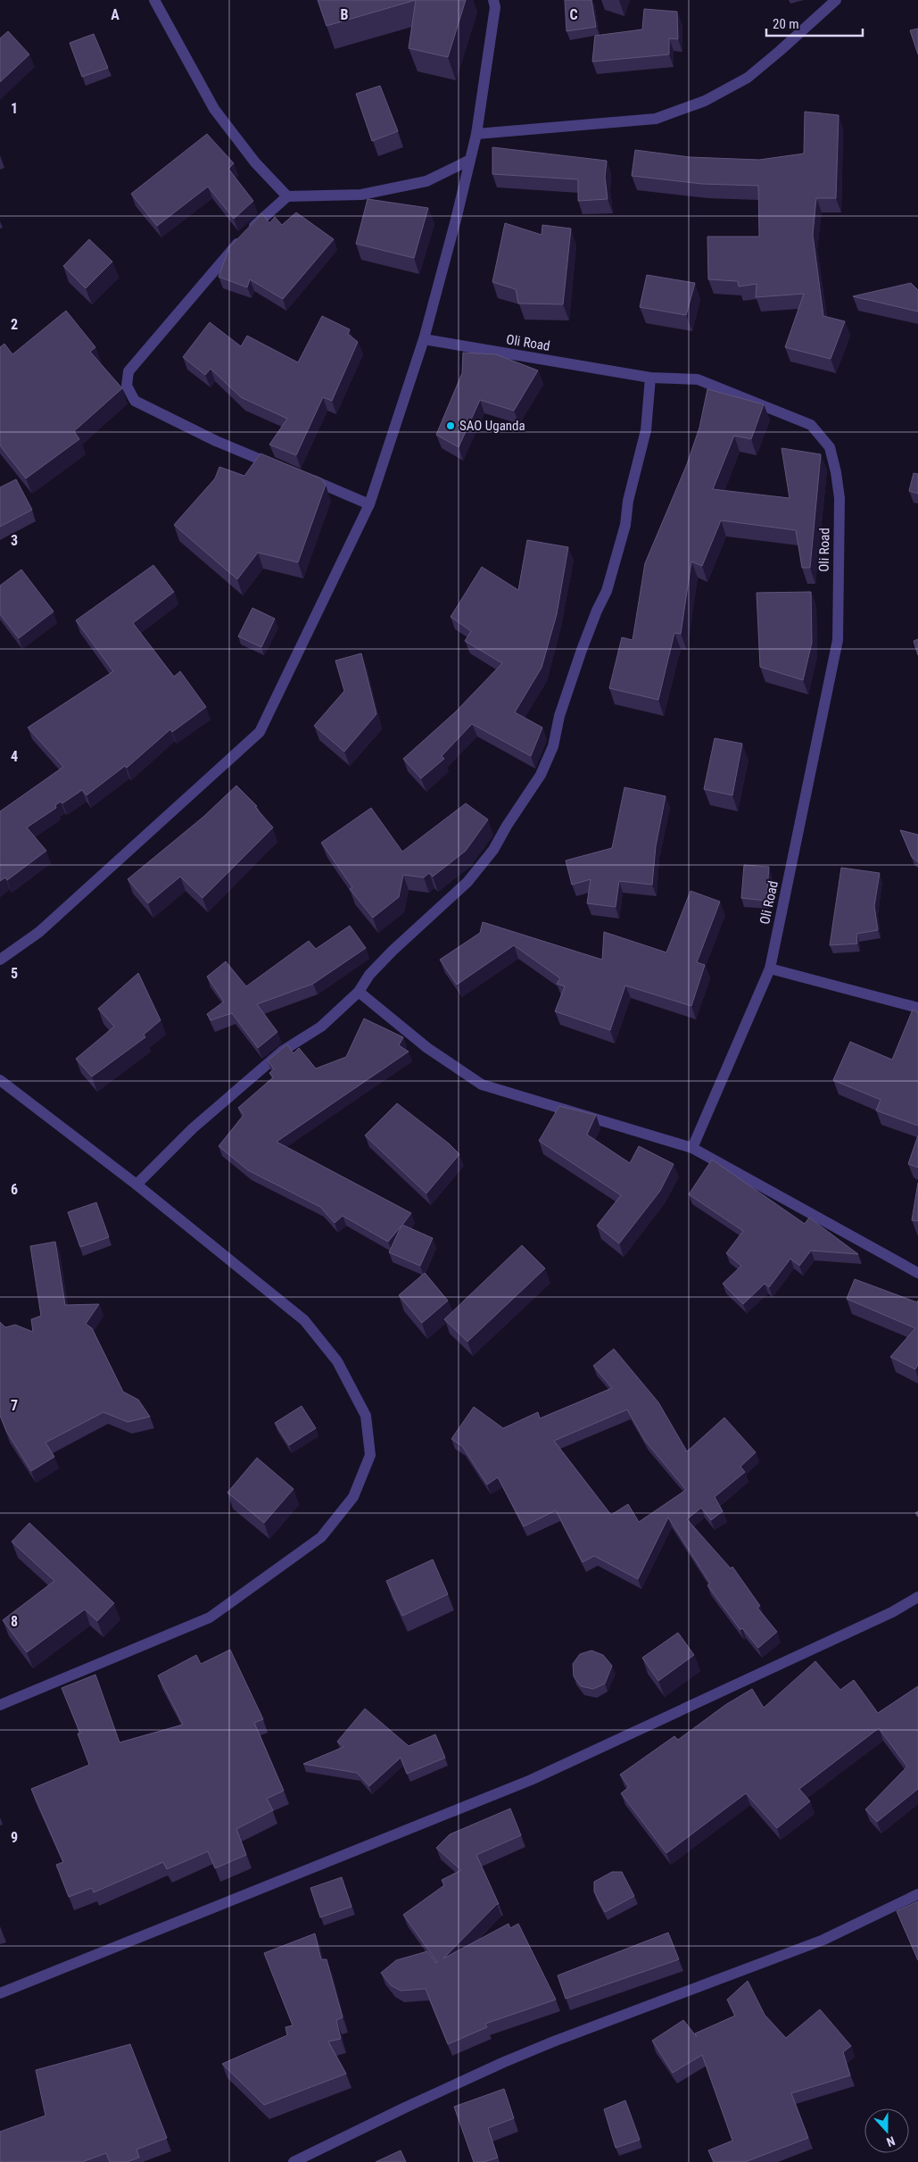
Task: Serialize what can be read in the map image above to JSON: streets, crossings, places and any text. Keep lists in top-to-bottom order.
{
  "streets": {
    "street": ["Oli Road"]
  },
  "places": ["SAO Uganda"],
  "scale_bar": "20 m",
  "north": "bottom",
  "grid": {
    "columns": ["A", "B", "C"],
    "rows": [
      "1",
      "2",
      "3",
      "4",
      "5",
      "6",
      "7",
      "8",
      "9"
    ]
  }
}
